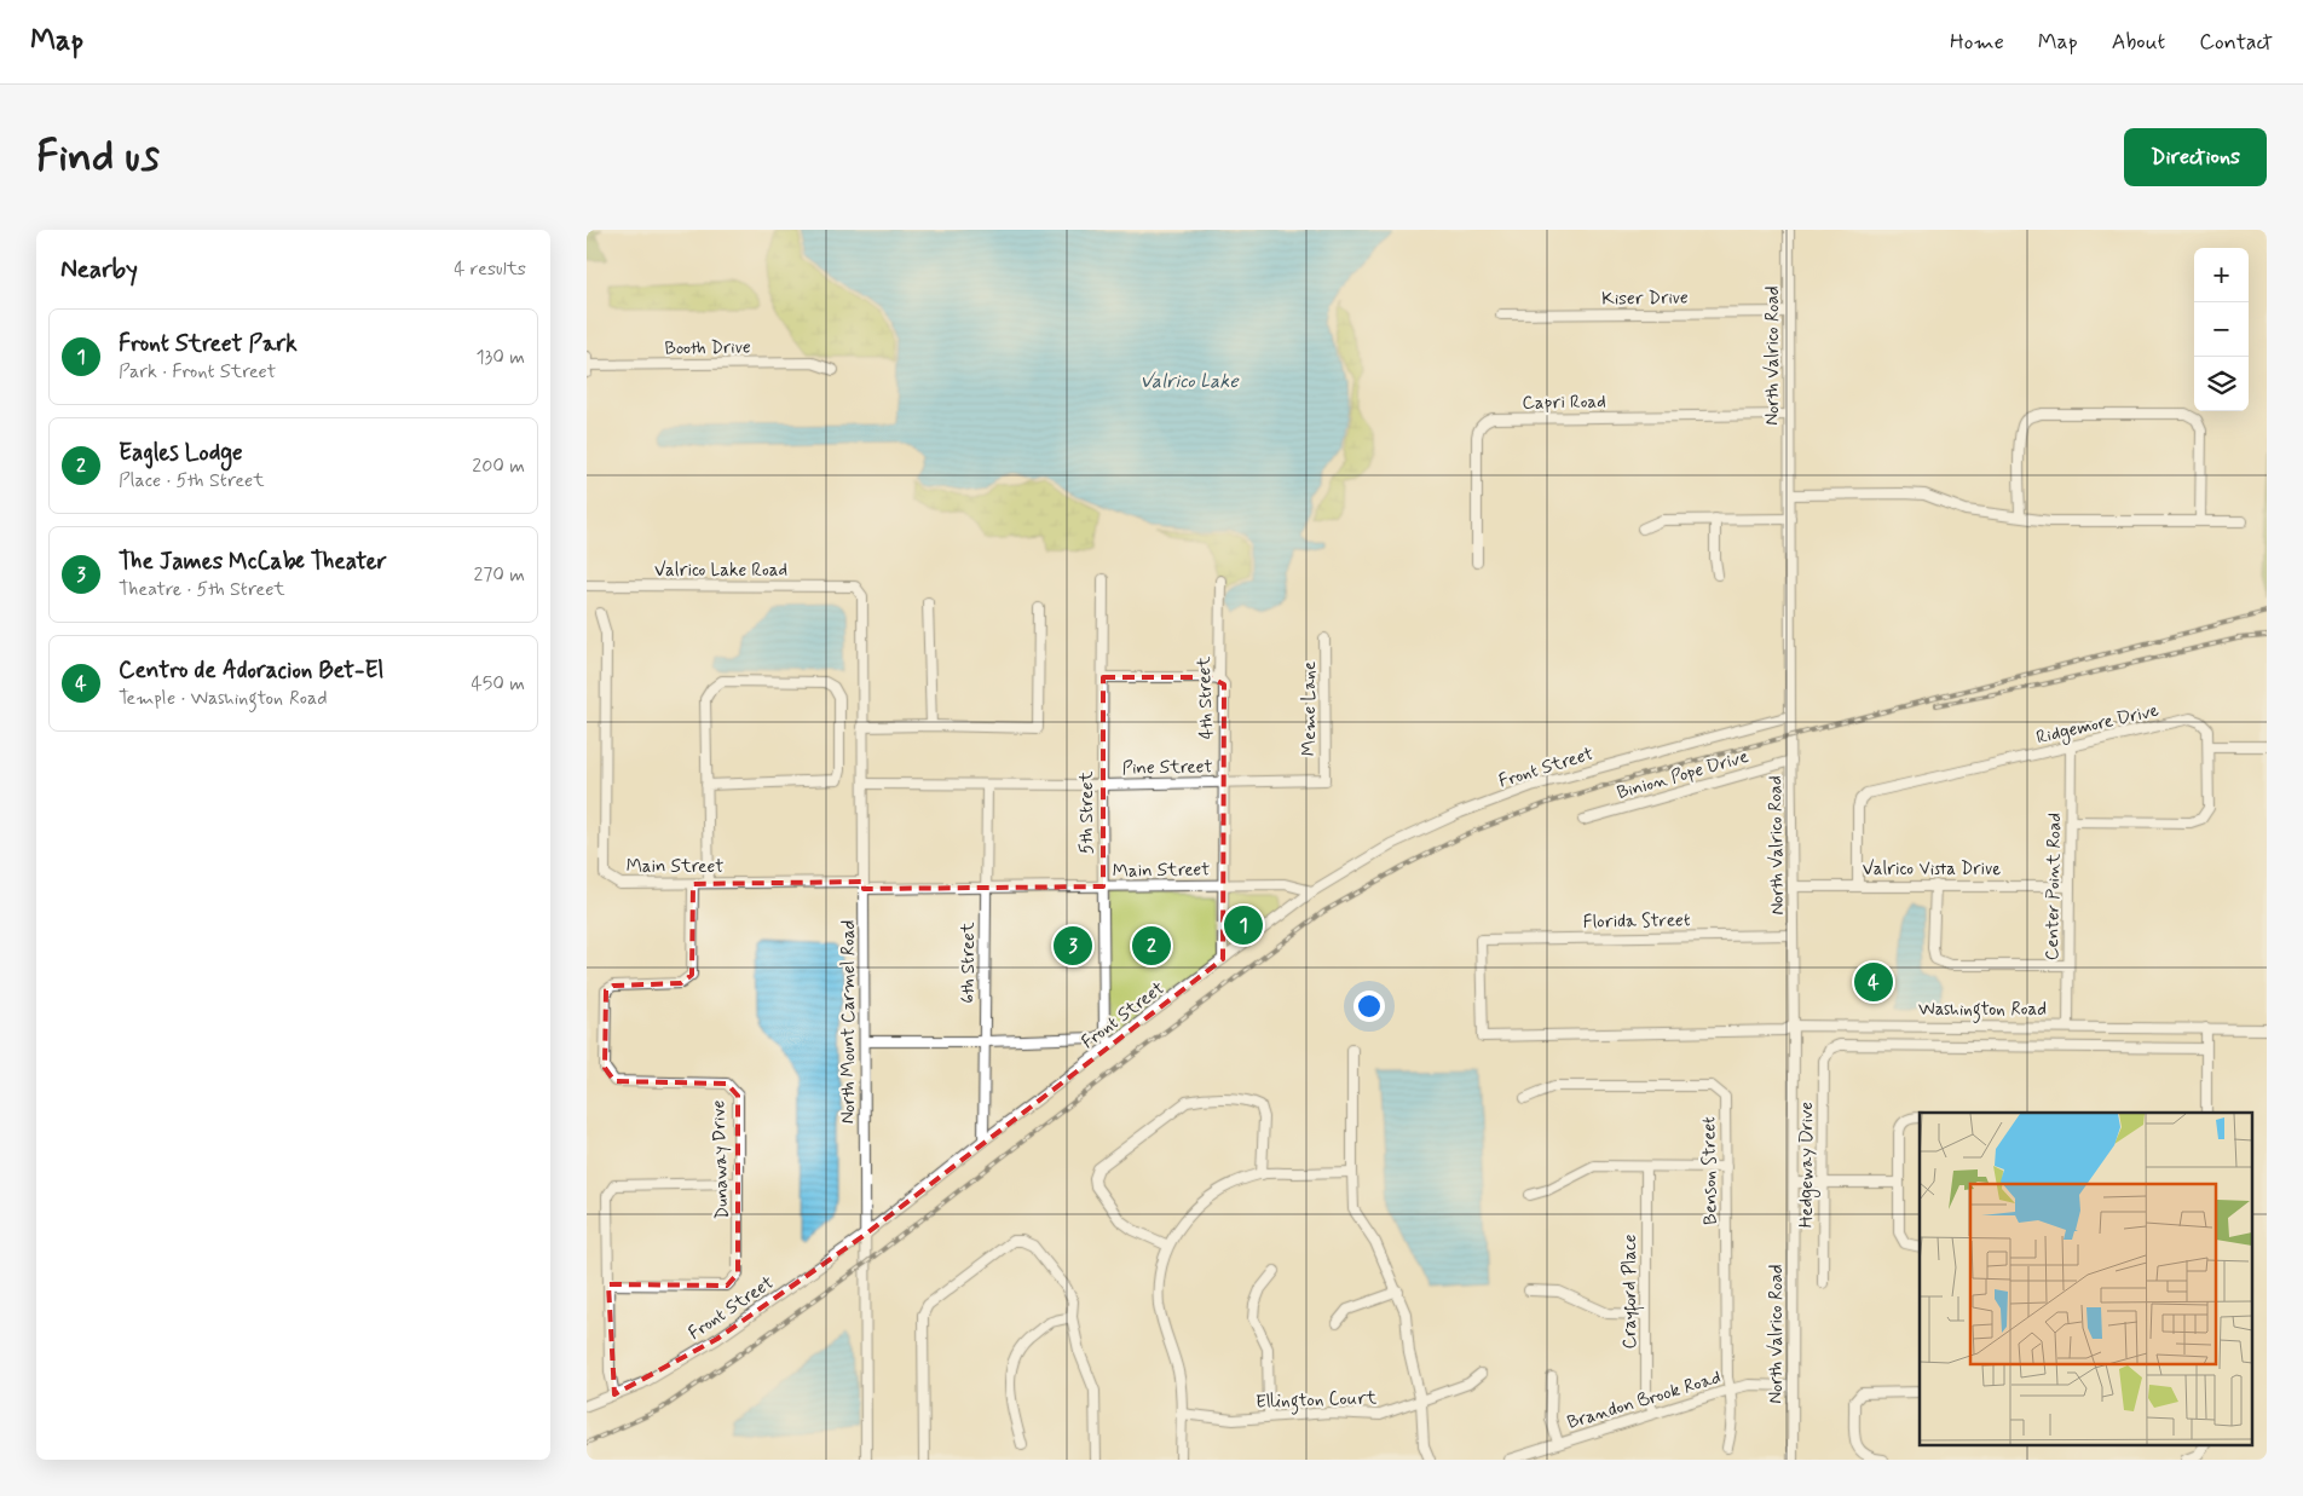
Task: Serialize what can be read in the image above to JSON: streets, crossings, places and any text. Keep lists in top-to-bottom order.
{
  "streets": {
    "street": [
      "Kiser Drive",
      "Booth Drive",
      "North Valrico Road",
      "Capri Road",
      "Valrico Lake Road",
      "4th Street",
      "Meme Lane",
      "Ridgemore Drive",
      "Pine Street",
      "Front Street",
      "Binion Pope Drive",
      "5th Street",
      "Main Street",
      "Valrico Vista Drive",
      "Center Point Road",
      "Florida Street",
      "6th Street",
      "Washington Road",
      "North Mount Carmel Road",
      "Dunaway Drive",
      "Hedgeway Drive",
      "Benson Street",
      "Crayford Place",
      "Ellington Court",
      "Brandon Brook Road"
    ]
  },
  "crossings": [
    ["Kiser Drive", "North Valrico Road"],
    ["North Valrico Road", "Capri Road"],
    ["North Valrico Road", "Front Street"],
    ["North Valrico Road", "Binion Pope Drive"],
    ["North Valrico Road", "Valrico Vista Drive"],
    ["North Valrico Road", "Florida Street"],
    ["North Valrico Road", "Washington Road"],
    ["North Valrico Road", "Brandon Brook Road"],
    ["Valrico Lake Road", "North Mount Carmel Road"],
    ["4th Street", "Pine Street"],
    ["4th Street", "Front Street"],
    ["4th Street", "Main Street"],
    ["Meme Lane", "Pine Street"],
    ["Ridgemore Drive", "Valrico Vista Drive"],
    ["Ridgemore Drive", "Center Point Road"],
    ["Pine Street", "5th Street"],
    ["Pine Street", "6th Street"],
    ["Pine Street", "North Mount Carmel Road"],
    ["Front Street", "Main Street"],
    ["Front Street", "6th Street"],
    ["Front Street", "North Mount Carmel Road"],
    ["5th Street", "Main Street"],
    ["Main Street", "6th Street"],
    ["Main Street", "North Mount Carmel Road"],
    ["Main Street", "Dunaway Drive"],
    ["Valrico Vista Drive", "Center Point Road"],
    ["Center Point Road", "Washington Road"],
    ["Florida Street", "Washington Road"],
    ["Benson Street", "Brandon Brook Road"],
    ["Crayford Place", "Brandon Brook Road"]
  ],
  "water": ["Valrico Lake"],
  "page": {
    "header": "Map",
    "nav": [
      "Home",
      "Map",
      "About",
      "Contact"
    ],
    "buttons": "Directions",
    "title": "Find us",
    "heading": ["Nearby", "4 results"],
    "map_buttons": ["+", "−"],
    "list": [
      {
        "mark": "1",
        "name": "Front Street Park",
        "note": "Park · Front Street",
        "value": "130 m"
      },
      {
        "mark": "2",
        "name": "Eagles Lodge",
        "note": "Place · 5th Street",
        "value": "200 m"
      },
      {
        "mark": "3",
        "name": "The James McCabe Theater",
        "note": "Theatre · 5th Street",
        "value": "270 m"
      },
      {
        "mark": "4",
        "name": "Centro de Adoracion Bet-El",
        "note": "Temple · Washington Road",
        "value": "450 m"
      }
    ],
    "pins": [
      "1",
      "2",
      "3",
      "4"
    ]
  }
}
